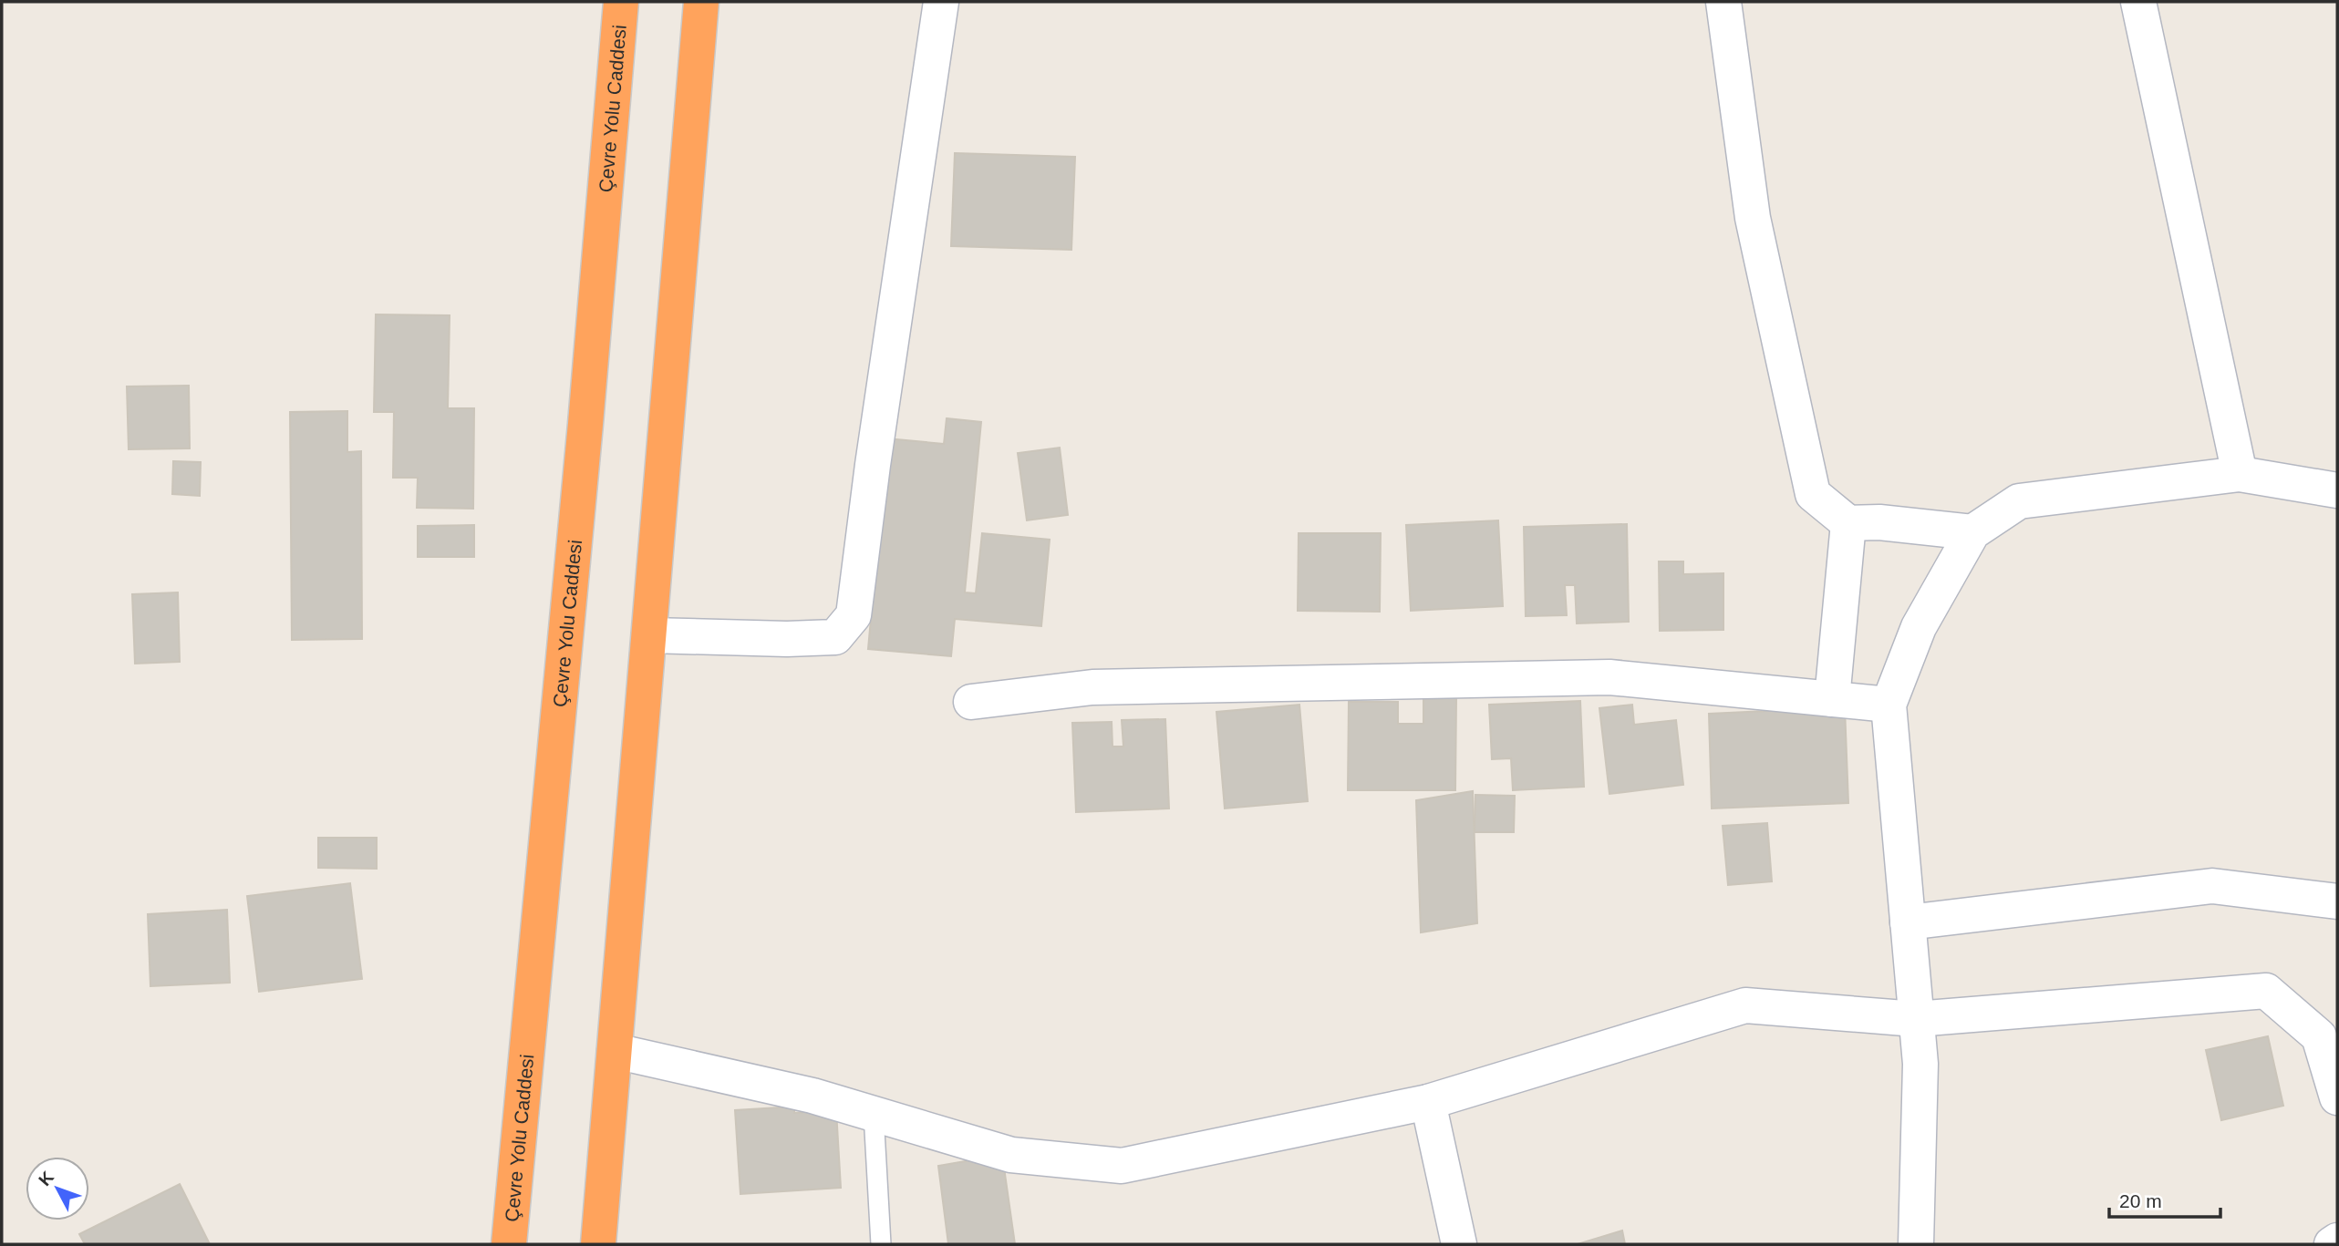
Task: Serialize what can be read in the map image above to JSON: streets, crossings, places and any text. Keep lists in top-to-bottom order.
{
  "streets": {
    "highway": ["Çevre Yolu Caddesi"]
  },
  "scale_bar": "20 m",
  "north": "top left"
}
